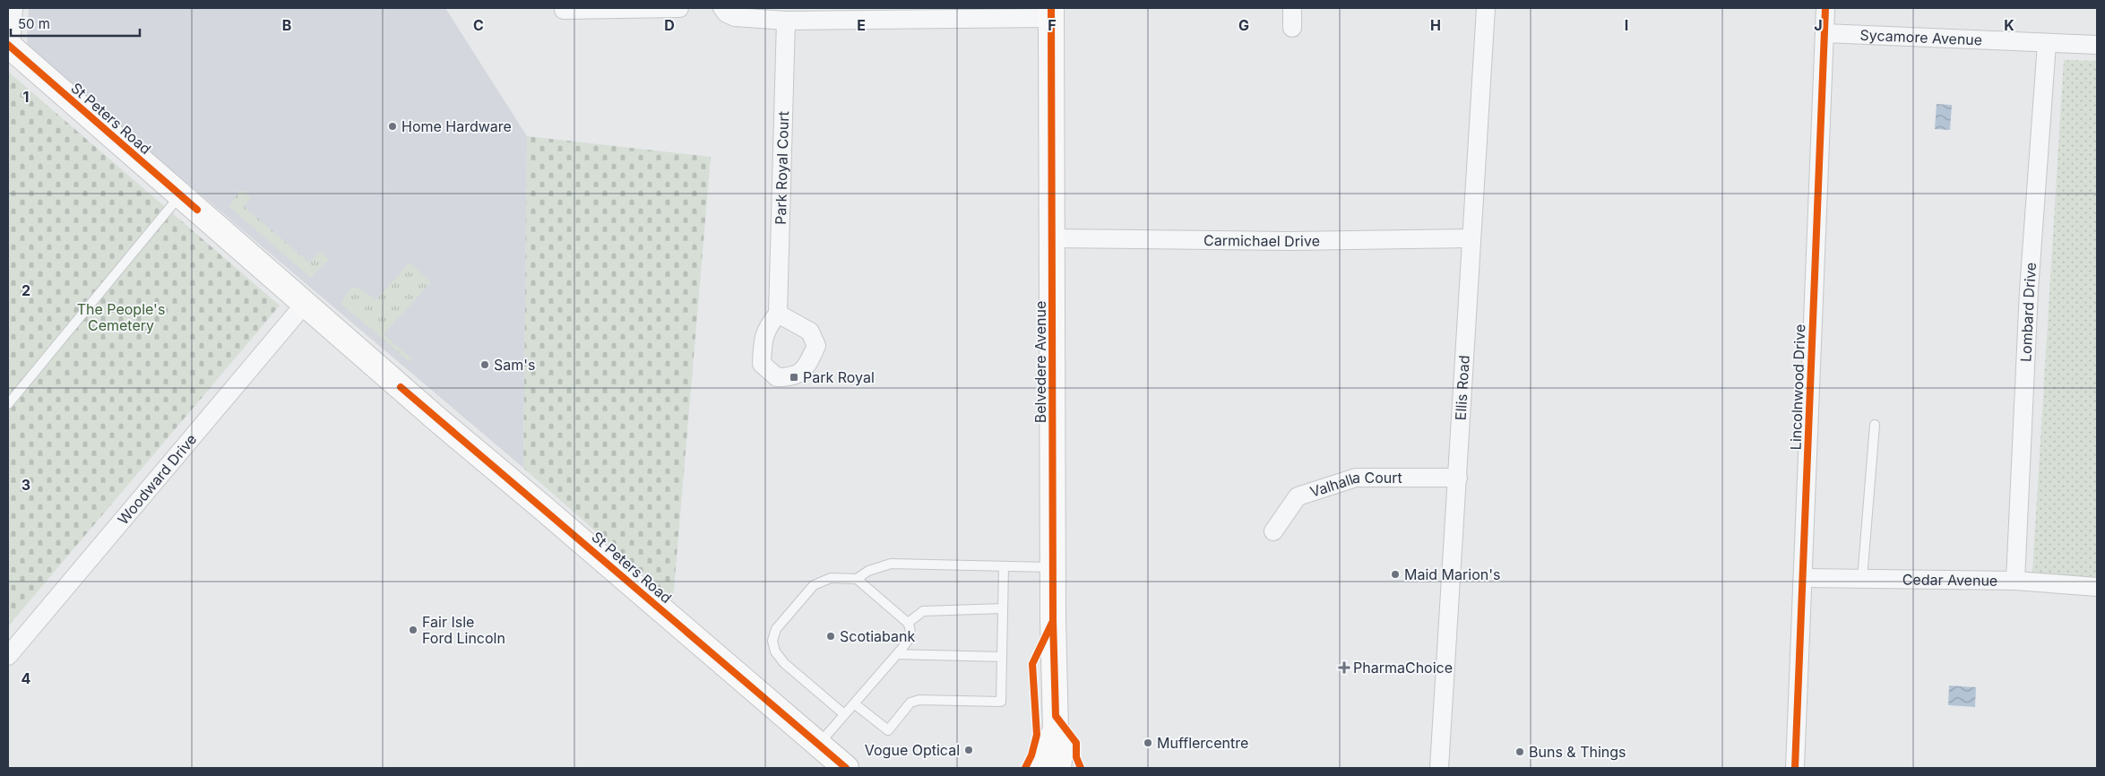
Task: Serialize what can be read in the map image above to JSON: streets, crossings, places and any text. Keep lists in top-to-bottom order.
{
  "streets": {
    "main road": ["St Peters Road", "Belvedere Avenue"],
    "street": [
      "Sycamore Avenue",
      "Park Royal Court",
      "Carmichael Drive",
      "Lombard Drive",
      "Lincolnwood Drive",
      "Ellis Road",
      "Woodward Drive",
      "Valhalla Court",
      "Cedar Avenue"
    ]
  },
  "crossings": [
    ["Sycamore Avenue", "Lombard Drive"],
    ["Sycamore Avenue", "Lincolnwood Drive"],
    ["St Peters Road", "Woodward Drive"],
    ["Carmichael Drive", "Belvedere Avenue"],
    ["Carmichael Drive", "Ellis Road"],
    ["Lombard Drive", "Cedar Avenue"],
    ["Lincolnwood Drive", "Cedar Avenue"],
    ["Ellis Road", "Valhalla Court"]
  ],
  "parks": ["The People's Cemetery"],
  "places": {
    "other": [
      "Home Hardware",
      "Sam's",
      "Maid Marion's",
      "Fair Isle Ford Lincoln",
      "Scotiabank",
      "Mufflercentre",
      "Vogue Optical",
      "Buns & Things"
    ],
    "transit": ["Park Royal"],
    "health": ["PharmaChoice"]
  },
  "scale_bar": "50 m",
  "grid": {
    "columns": [
      "B",
      "C",
      "D",
      "E",
      "F",
      "G",
      "H",
      "I",
      "J",
      "K"
    ],
    "rows": [
      "1",
      "2",
      "3",
      "4"
    ]
  }
}
